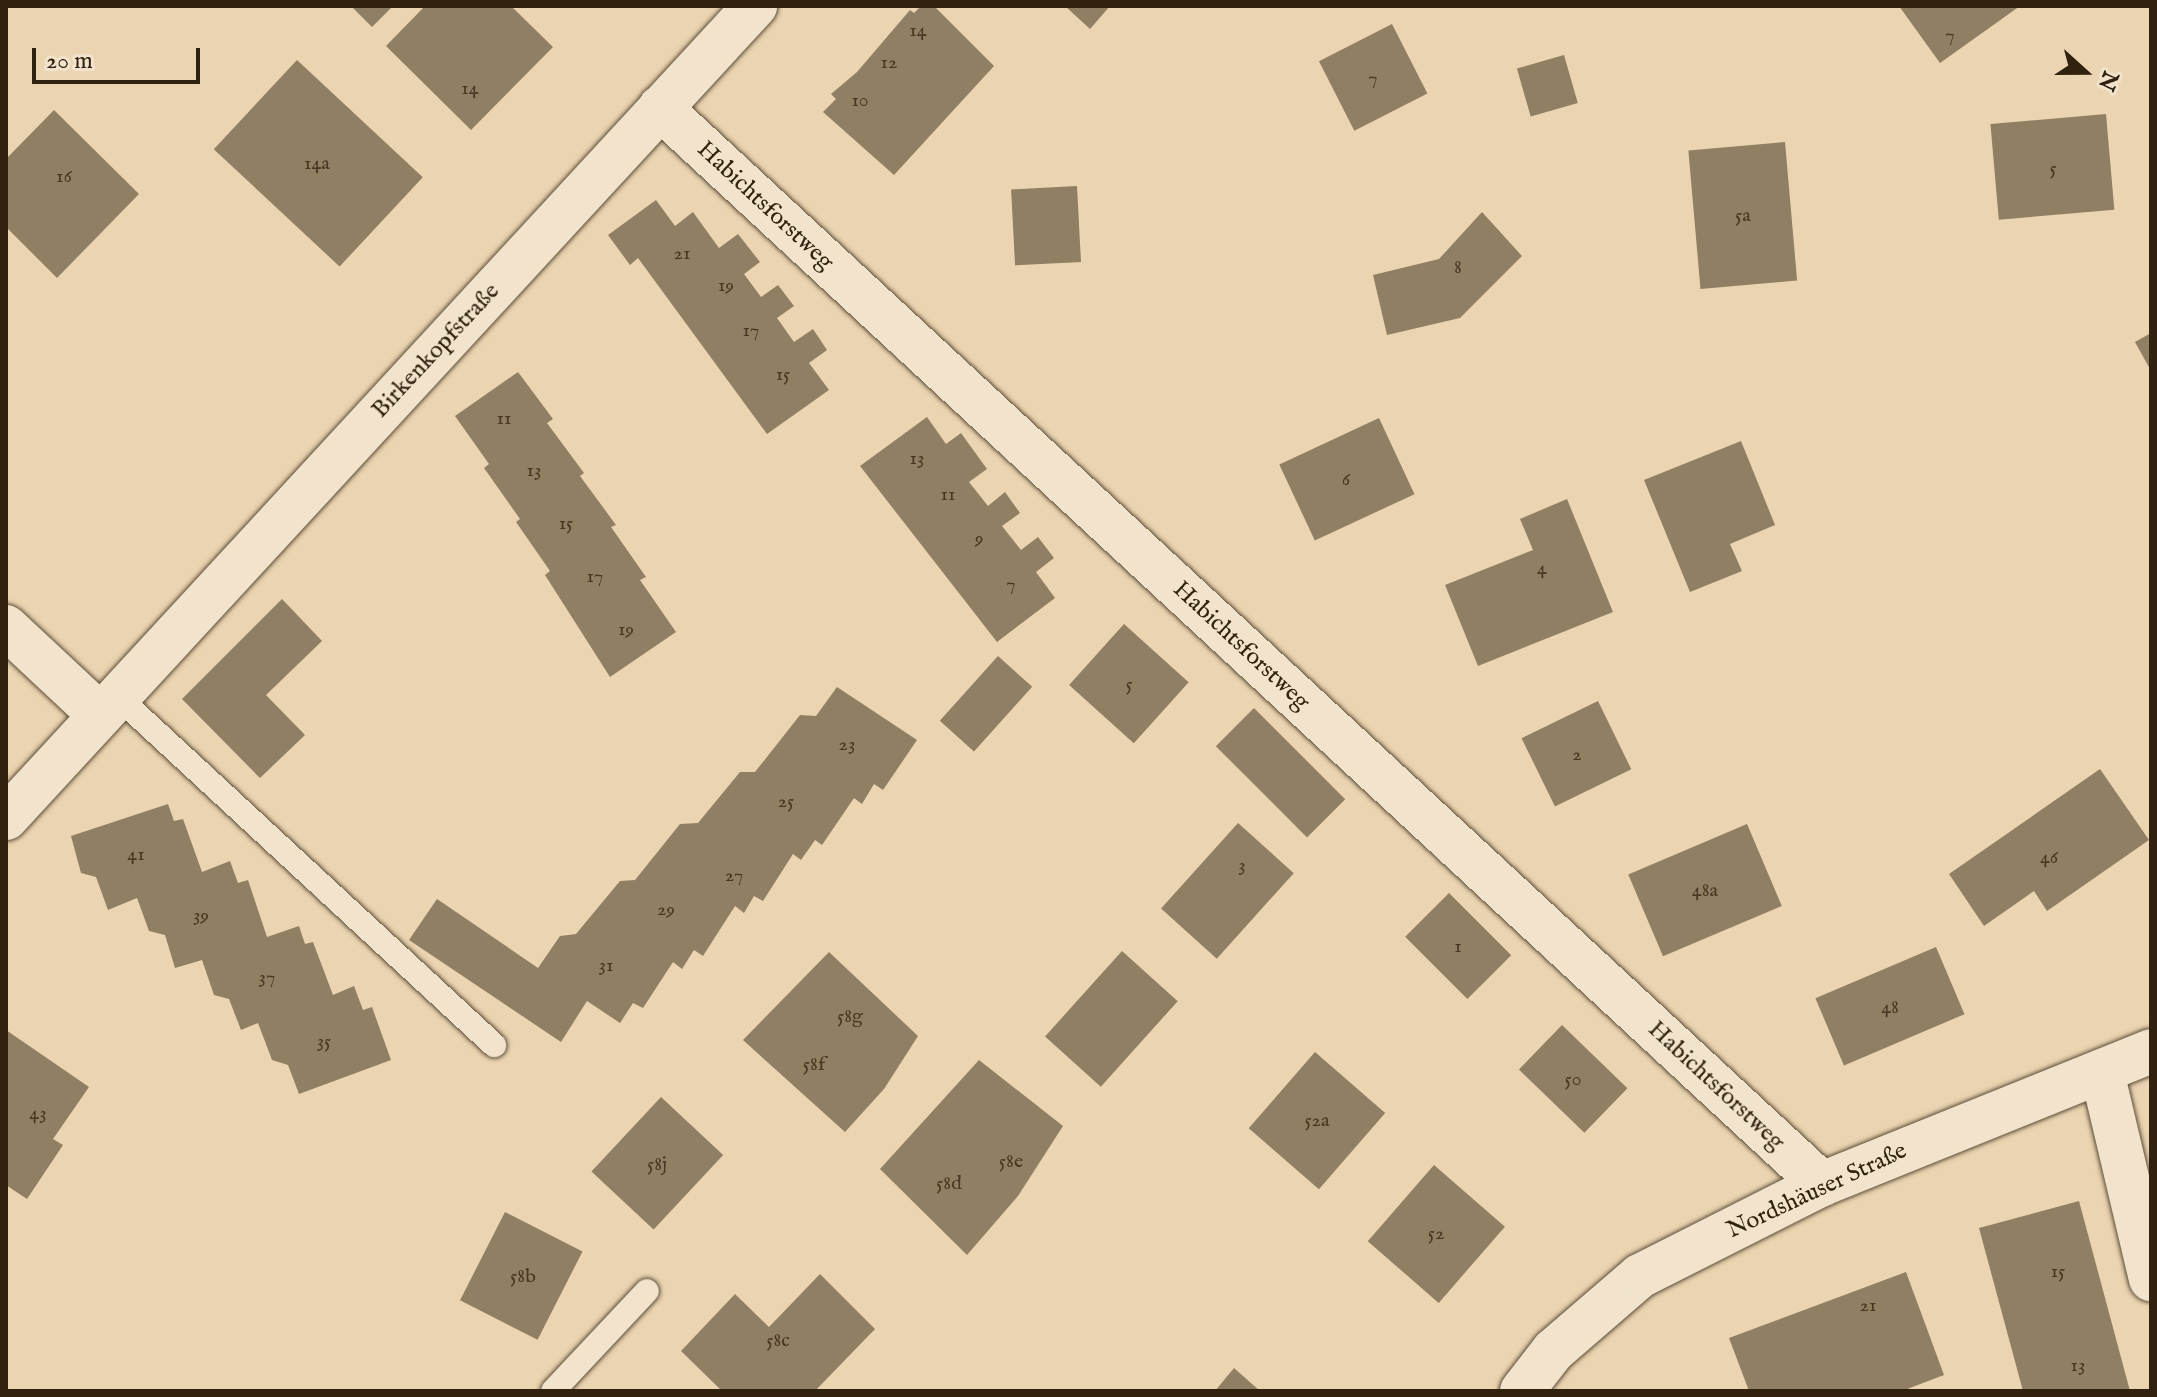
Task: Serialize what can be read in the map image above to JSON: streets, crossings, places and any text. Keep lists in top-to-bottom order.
{
  "streets": {
    "street": ["Habichtsforstweg", "Birkenkopfstraße", "Nordshäuser Straße"]
  },
  "crossings": [
    ["Habichtsforstweg", "Birkenkopfstraße"],
    ["Habichtsforstweg", "Nordshäuser Straße"]
  ],
  "house_numbers": [
    "14",
    "7",
    "12",
    "7",
    "14",
    "10",
    "14a",
    "5",
    "16",
    "5a",
    "21",
    "8",
    "19",
    "17",
    "15",
    "11",
    "13",
    "13",
    "6",
    "11",
    "15",
    "9",
    "4",
    "17",
    "7",
    "19",
    "5",
    "23",
    "2",
    "25",
    "41",
    "46",
    "3",
    "27",
    "48a",
    "29",
    "39",
    "1",
    "31",
    "37",
    "48",
    "58g",
    "35",
    "58f",
    "50",
    "43",
    "52a",
    "58e",
    "58j",
    "58d",
    "52",
    "15",
    "58b",
    "21",
    "58c",
    "13"
  ],
  "scale_bar": "20 m",
  "north": "right"
}
